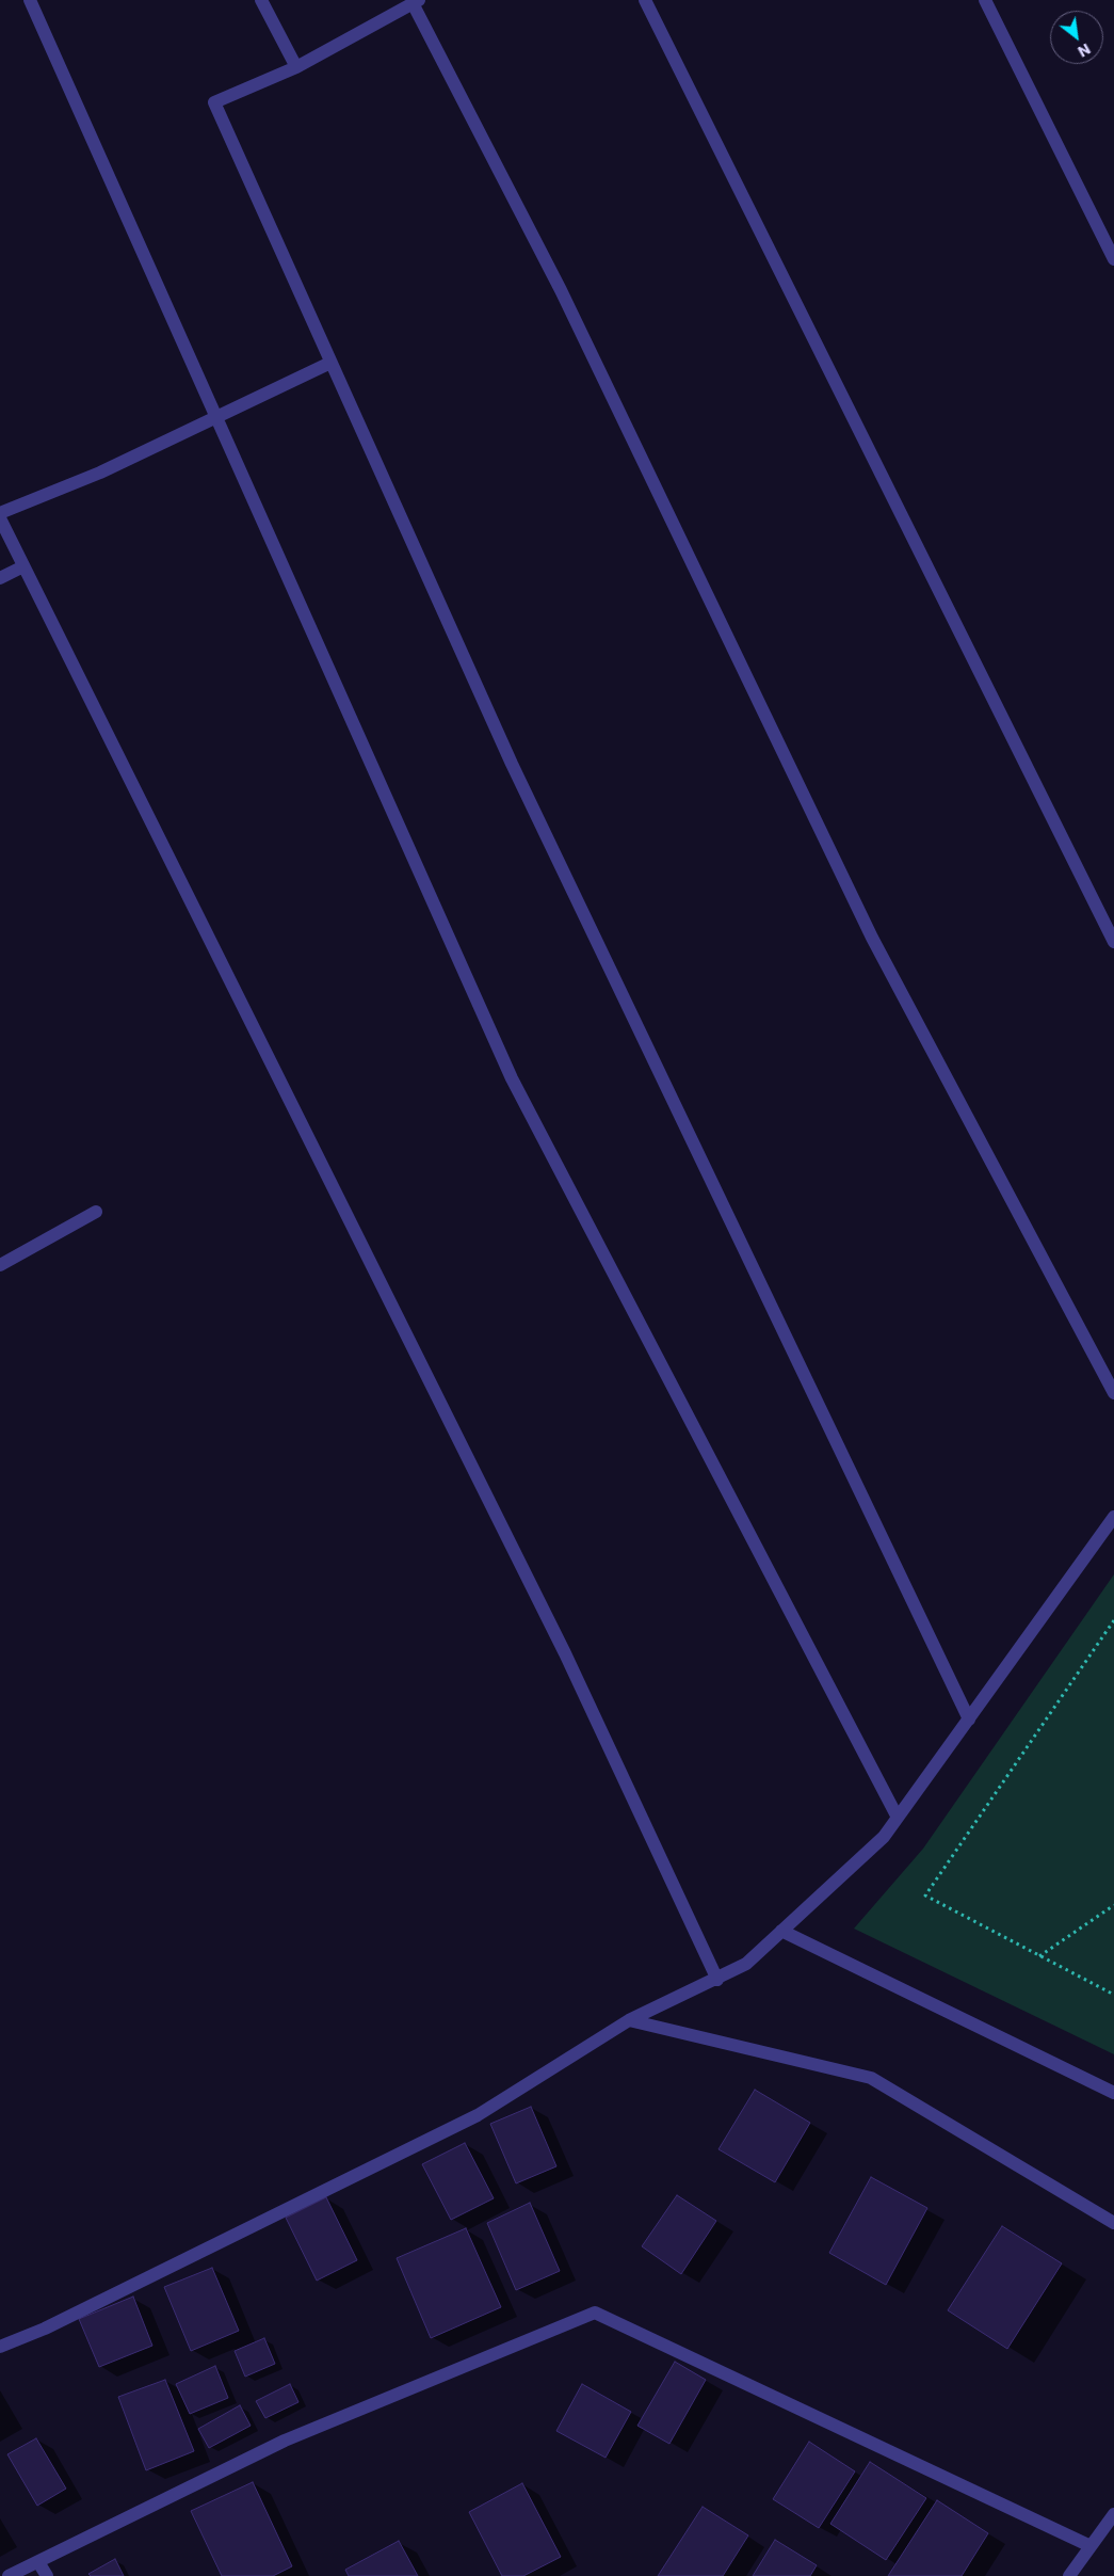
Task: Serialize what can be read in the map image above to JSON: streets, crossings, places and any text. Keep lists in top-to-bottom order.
{
  "north": "bottom right"
}
